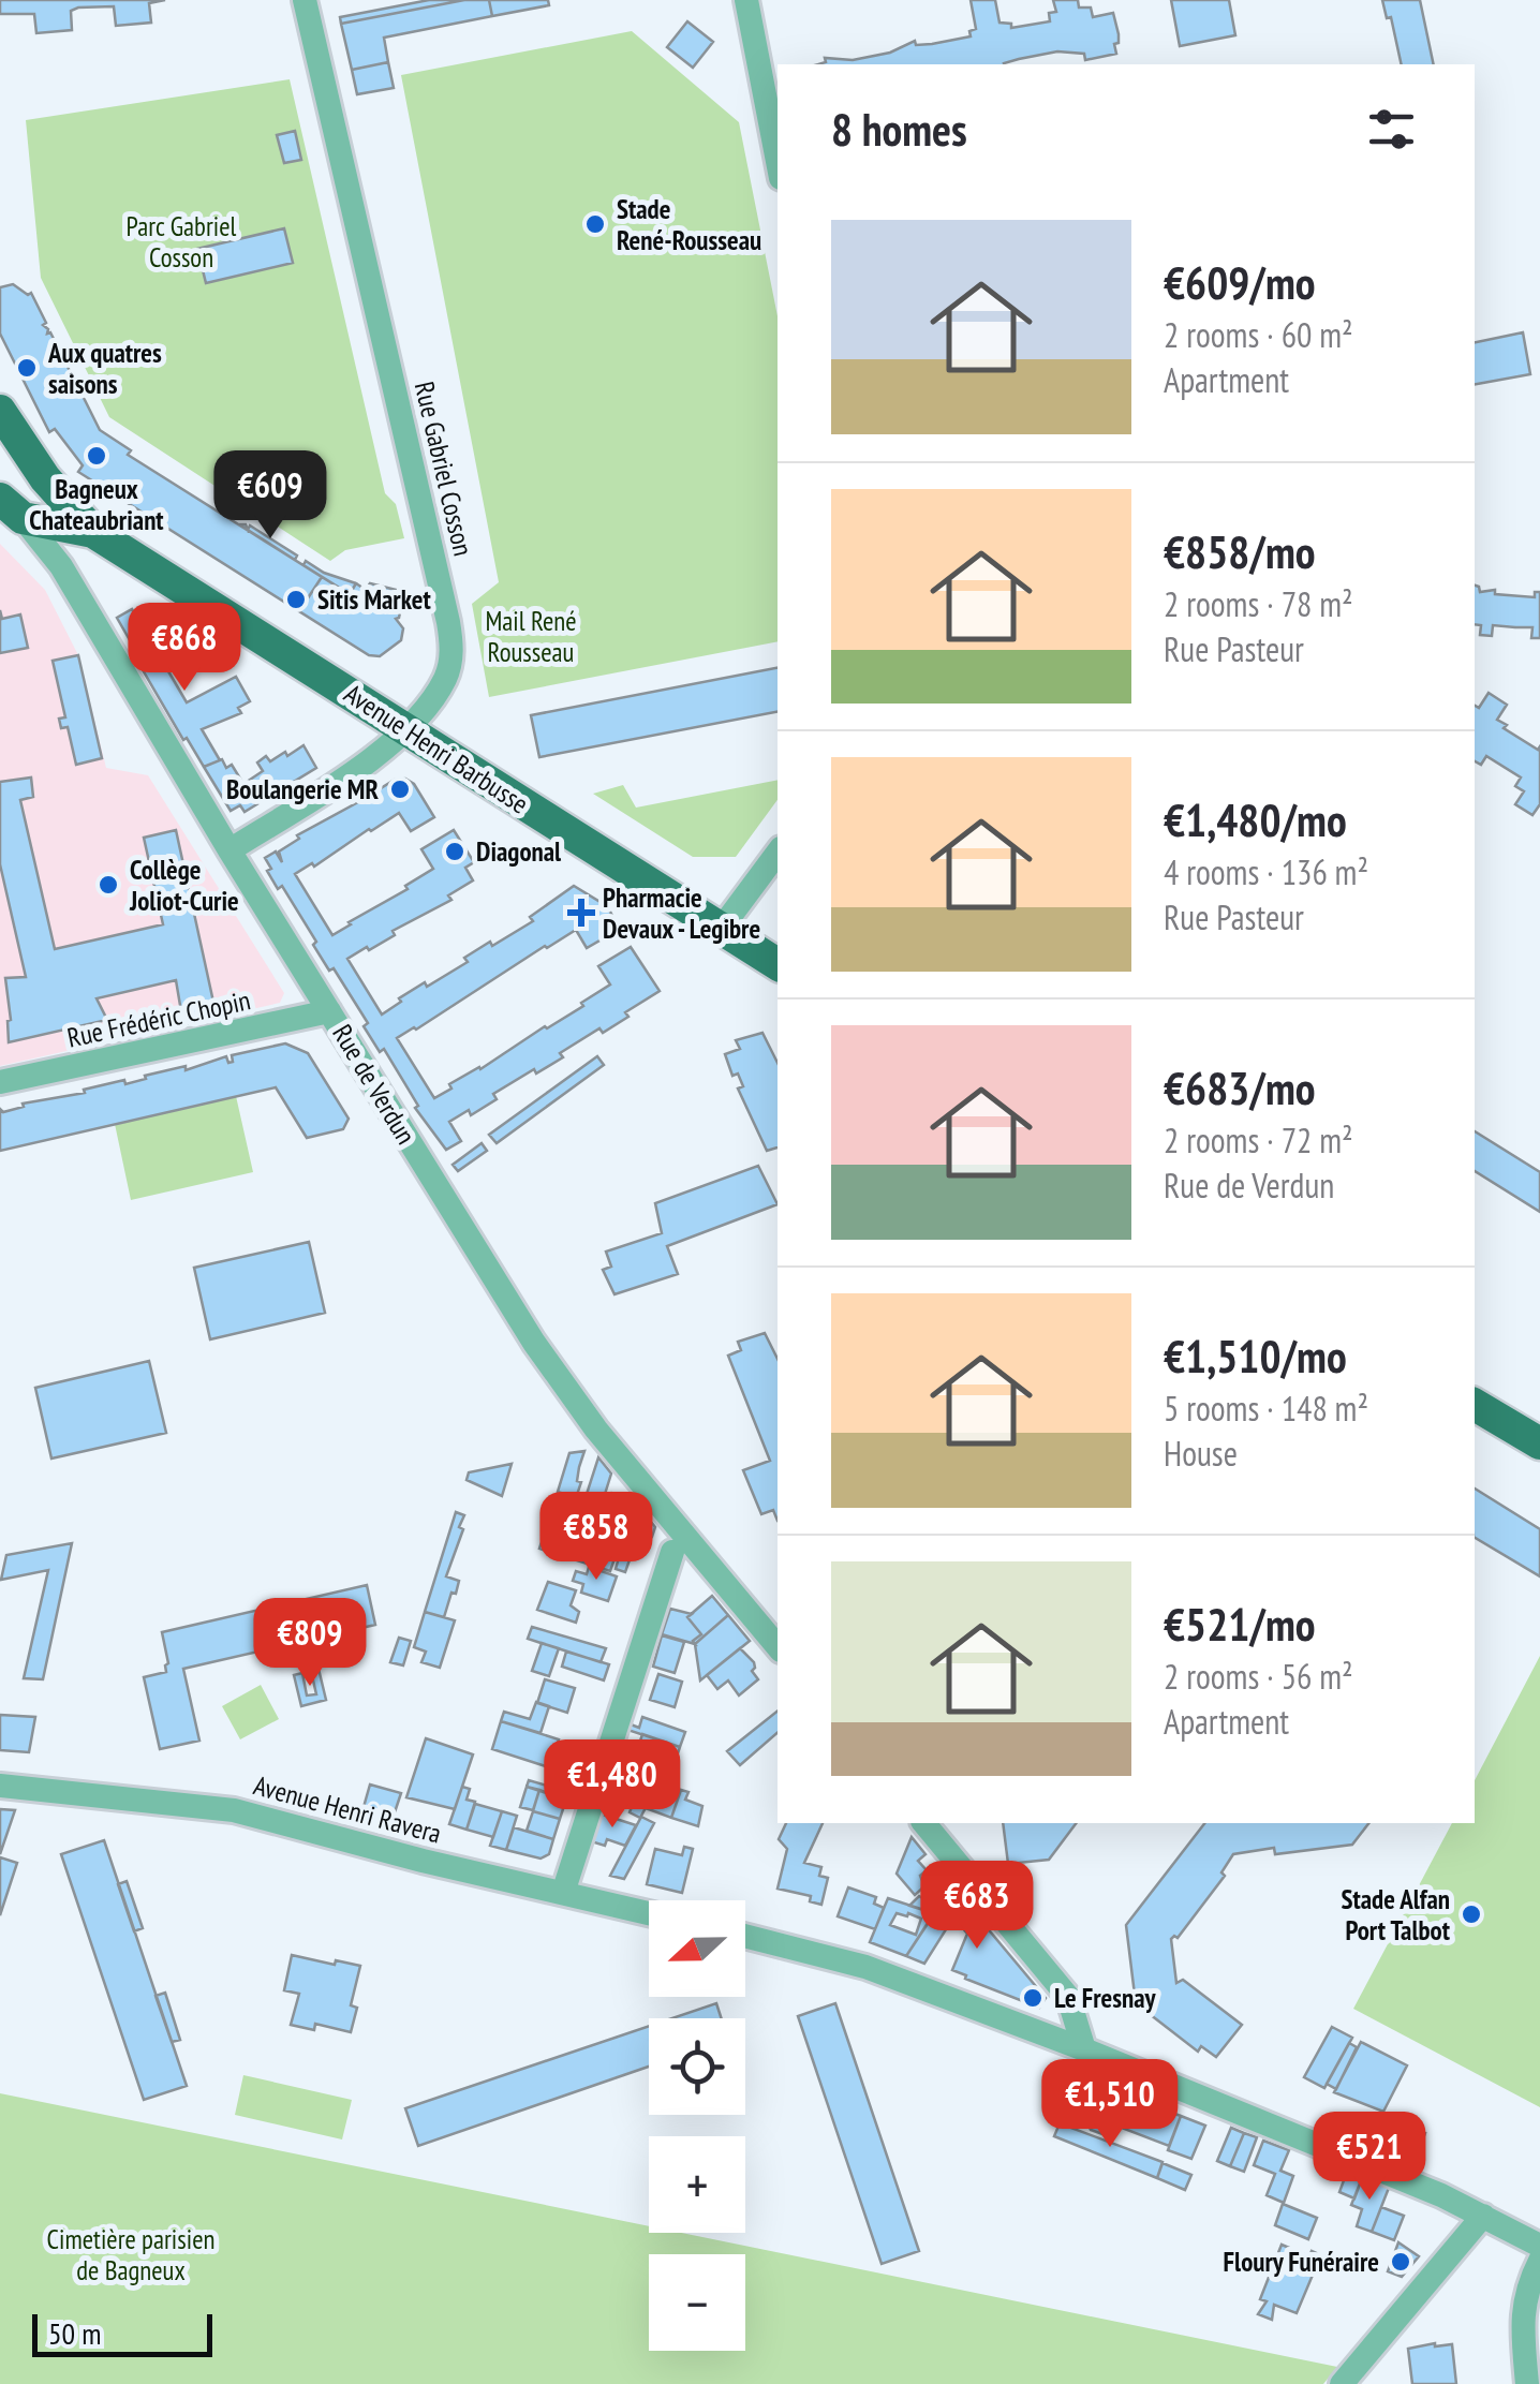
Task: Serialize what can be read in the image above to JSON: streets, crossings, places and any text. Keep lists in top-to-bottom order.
{
  "streets": {
    "main road": ["Avenue Henri Barbusse"],
    "street": [
      "Rue Gabriel Cosson",
      "Rue Frédéric Chopin",
      "Rue de Verdun",
      "Avenue Henri Ravera"
    ]
  },
  "crossings": [
    ["Rue Gabriel Cosson", "Avenue Henri Barbusse"],
    ["Rue Gabriel Cosson", "Rue de Verdun"],
    ["Avenue Henri Barbusse", "Rue de Verdun"],
    ["Rue Frédéric Chopin", "Rue de Verdun"]
  ],
  "parks": ["Parc Gabriel Cosson", "Mail René Rousseau", "Cimetière parisien de Bagneux"],
  "places": {
    "other": [
      "Stade René-Rousseau",
      "Aux quatres saisons",
      "Bagneux Chateaubriant",
      "Sitis Market",
      "Boulangerie MR",
      "Diagonal",
      "Collège Joliot-Curie",
      "Stade Alfan Port Talbot",
      "Le Fresnay",
      "Floury Funéraire"
    ],
    "health": ["Pharmacie Devaux - Legibre"]
  },
  "scale_bar": "50 m",
  "north": "left",
  "page": {
    "heading": "8 homes",
    "list": [
      {
        "name": "€609/mo",
        "note": "2 rooms · 60 m² · Apartment"
      },
      {
        "name": "€858/mo",
        "note": "2 rooms · 78 m² · Rue Pasteur"
      },
      {
        "name": "€1,480/mo",
        "note": "4 rooms · 136 m² · Rue Pasteur"
      },
      {
        "name": "€683/mo",
        "note": "2 rooms · 72 m² · Rue de Verdun"
      },
      {
        "name": "€1,510/mo",
        "note": "5 rooms · 148 m² · House"
      },
      {
        "name": "€521/mo",
        "note": "2 rooms · 56 m² · Apartment"
      }
    ],
    "price": [
      "€609",
      "€868",
      "€858",
      "€809",
      "€1,480",
      "€683",
      "€1,510",
      "€521"
    ],
    "map_buttons": ["+", "−"],
    "scale": "50 m"
  }
}
